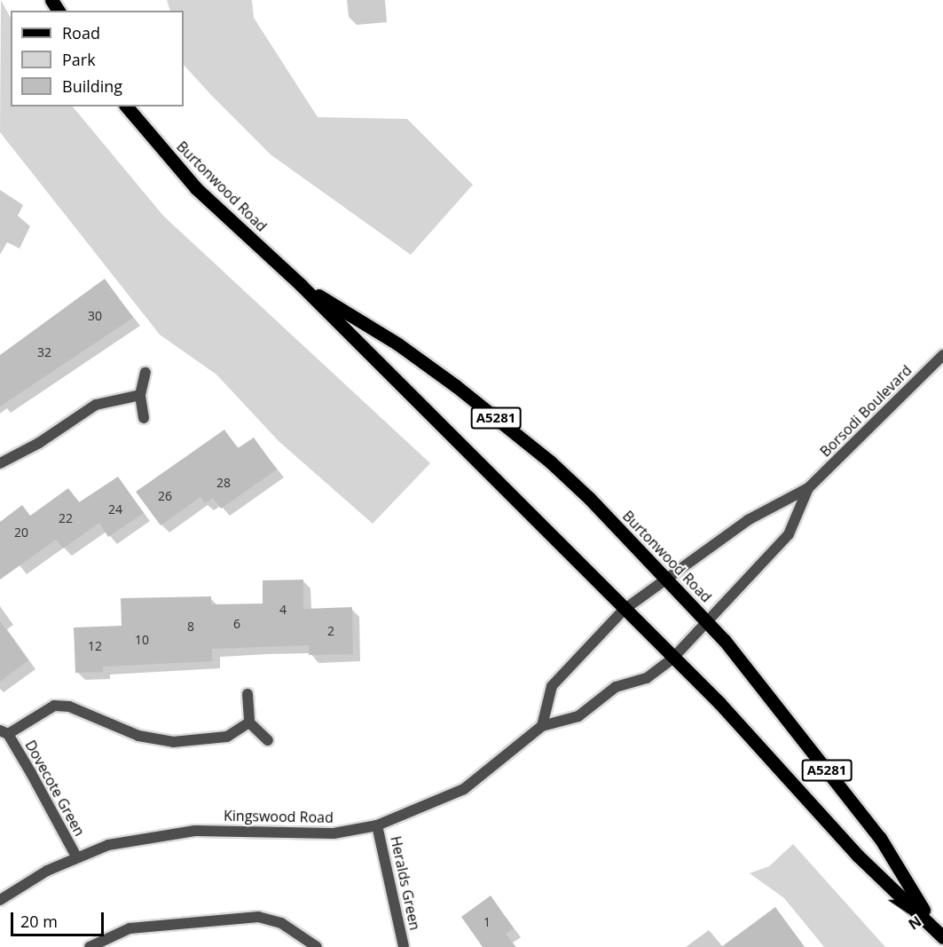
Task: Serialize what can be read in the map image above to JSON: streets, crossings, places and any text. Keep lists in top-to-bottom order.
{
  "streets": {
    "main road": ["Burtonwood Road", "A5281"],
    "street": [
      "Borsodi Boulevard",
      "Dovecote Green",
      "Kingswood Road",
      "Heralds Green"
    ]
  },
  "crossings": [
    ["Burtonwood Road", "Borsodi Boulevard"],
    ["Burtonwood Road", "Kingswood Road"],
    ["Borsodi Boulevard", "Kingswood Road"],
    ["Dovecote Green", "Kingswood Road"],
    ["Kingswood Road", "Heralds Green"]
  ],
  "house_numbers": [
    "30",
    "32",
    "28",
    "26",
    "24",
    "22",
    "20",
    "4",
    "6",
    "8",
    "2",
    "10",
    "12",
    "1"
  ],
  "legend": ["Road", "Park", "Building"],
  "scale_bar": "20 m",
  "north": "bottom right"
}
